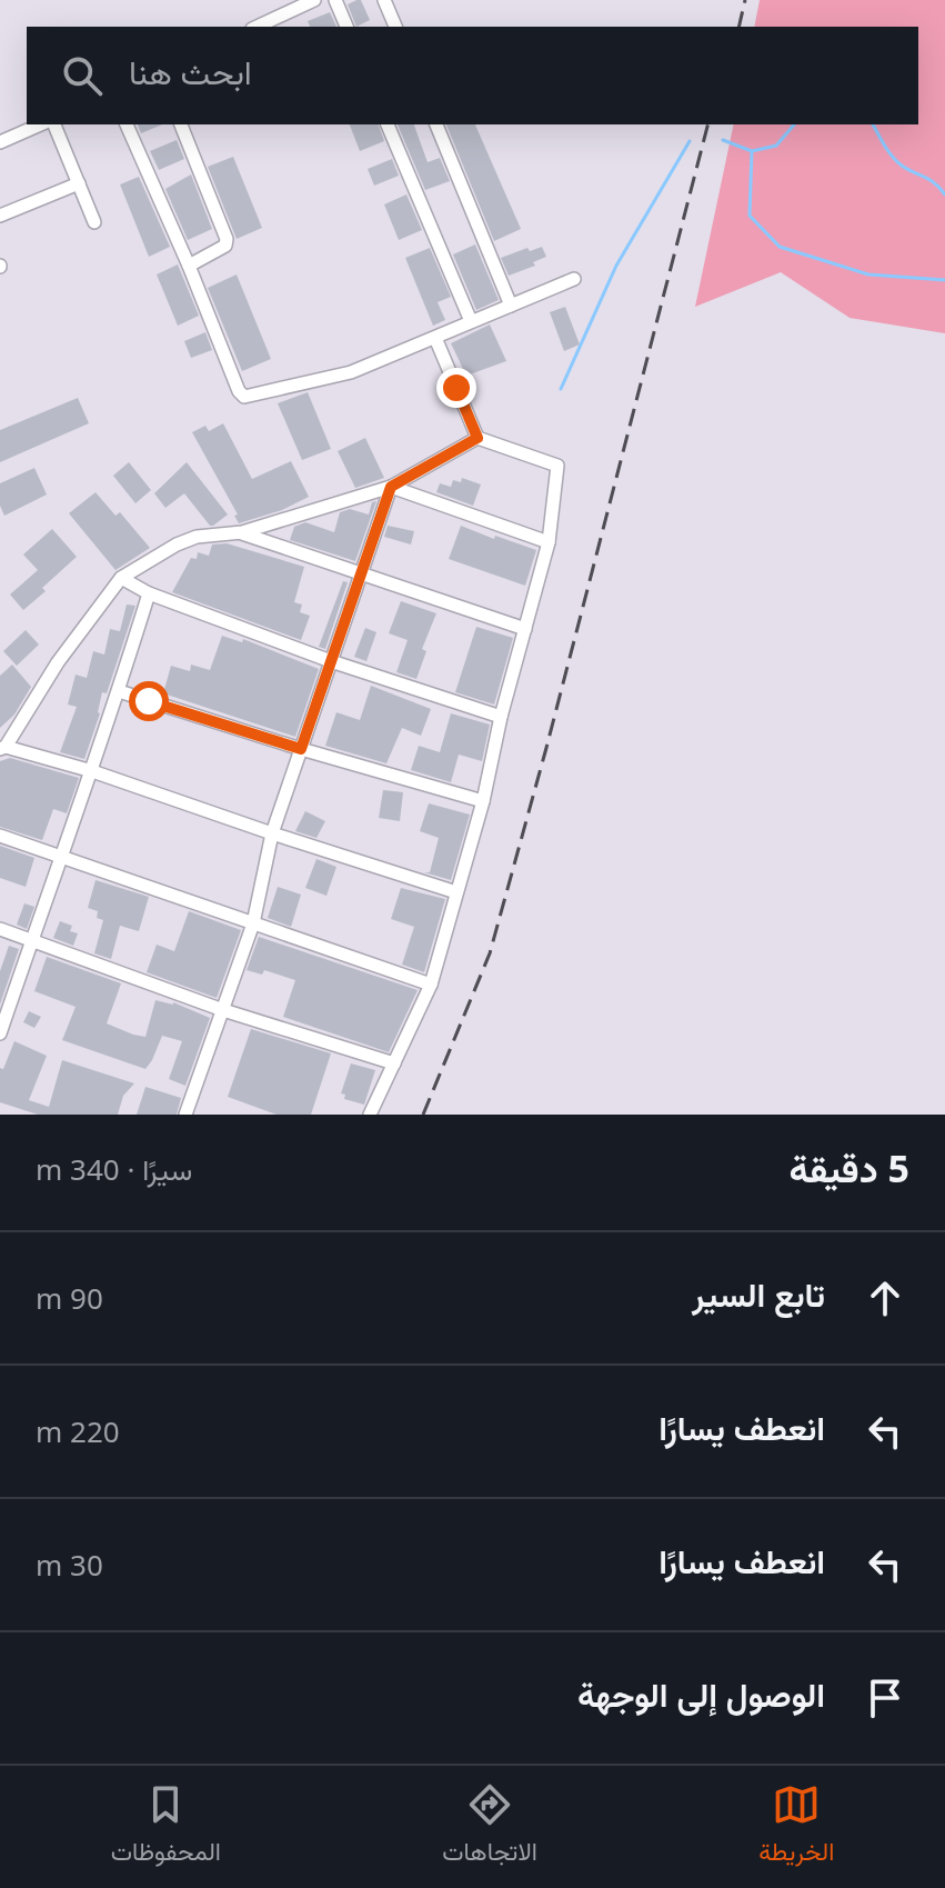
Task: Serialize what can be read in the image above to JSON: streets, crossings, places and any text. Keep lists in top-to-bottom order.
{
  "page": {
    "search": "ابحث هنا",
    "heading": ["5 دقيقة", "سيرًا · 340 m"],
    "list": [
      ["تابع السير", "90 m"],
      ["انعطف يسارًا", "220 m"],
      ["انعطف يسارًا", "30 m"],
      "الوصول إلى الوجهة"
    ],
    "nav": ["الخريطة", "الاتجاهات", "المحفوظات"]
  }
}
